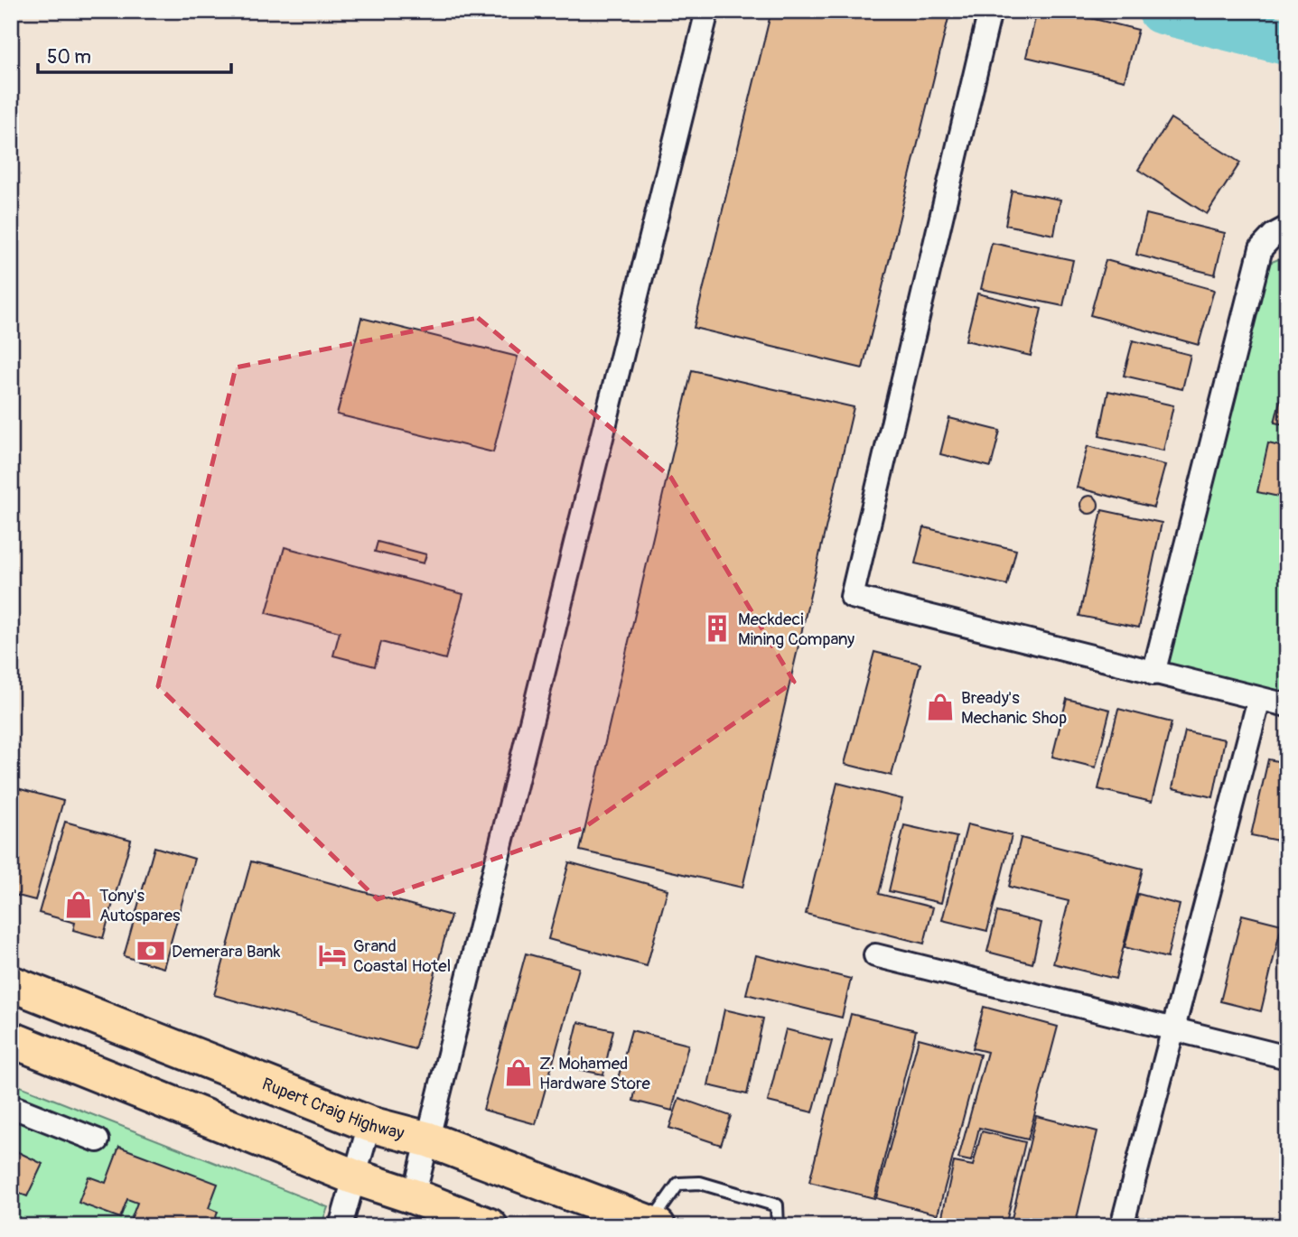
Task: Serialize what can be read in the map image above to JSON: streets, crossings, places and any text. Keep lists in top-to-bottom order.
{
  "streets": {
    "main road": ["Rupert Craig Highway"]
  },
  "places": {
    "building": ["Meckdeci Mining Company"],
    "shop": ["Bready's Mechanic Shop", "Tony's Autospares", "Z. Mohamed Hardware Store"],
    "bank": ["Demerara Bank"],
    "hotel": ["Grand Coastal Hotel"]
  },
  "scale_bar": "50 m"
}
